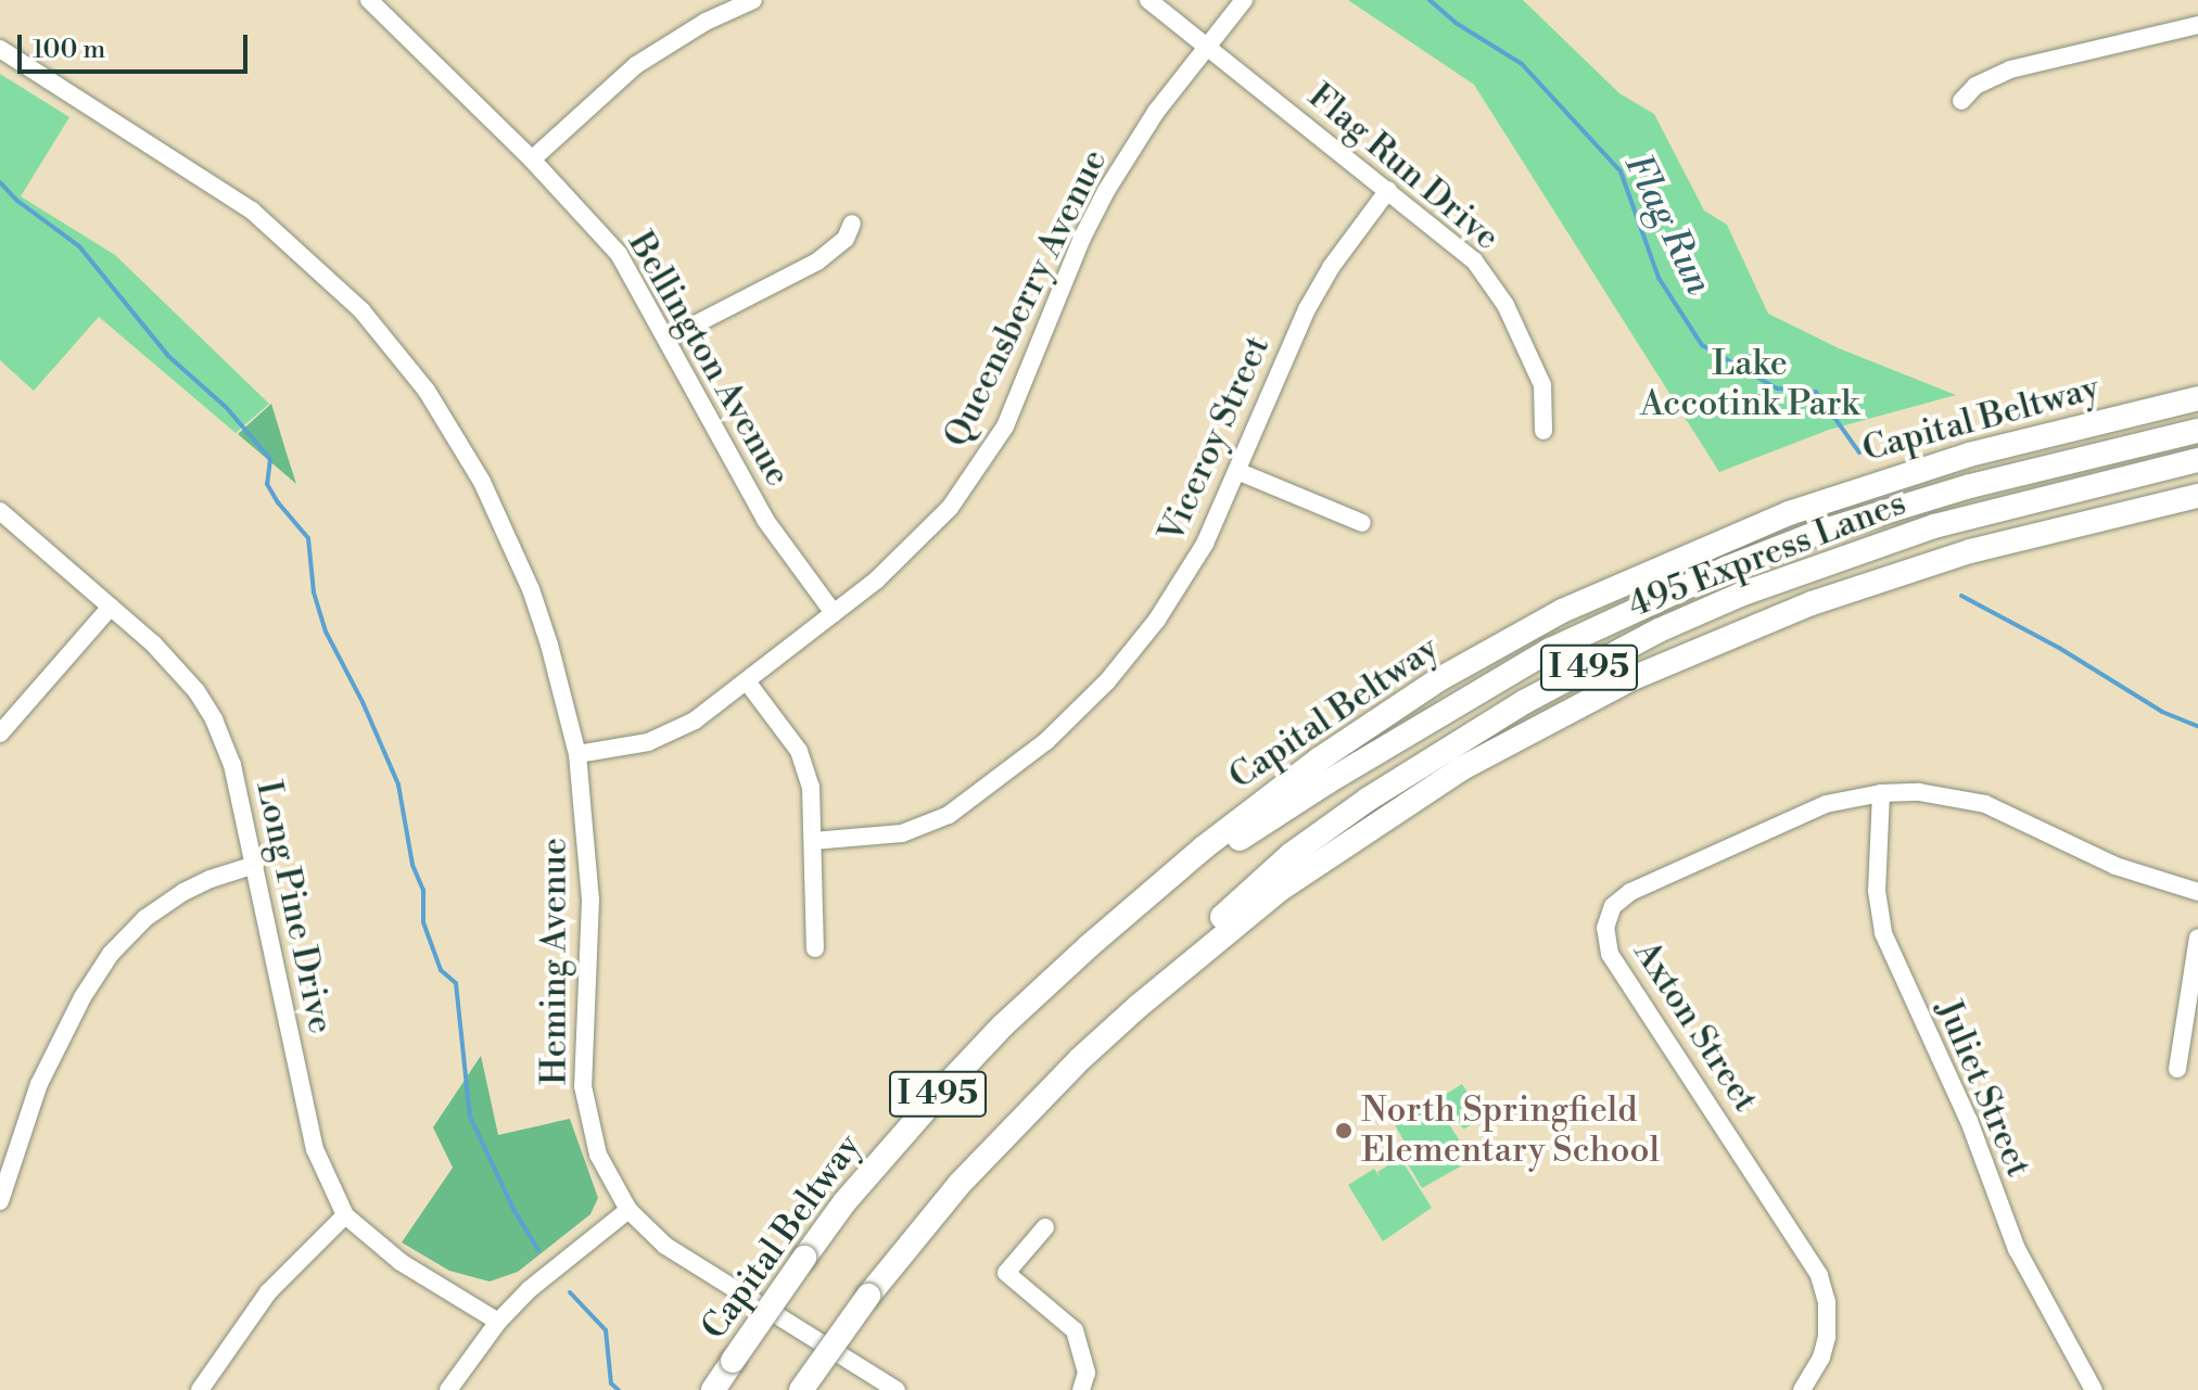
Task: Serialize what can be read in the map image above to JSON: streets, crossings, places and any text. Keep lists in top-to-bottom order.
{
  "streets": {
    "highway": ["Capital Beltway", "495 Express Lanes", "I 495"],
    "street": [
      "Flag Run Drive",
      "Queensberry Avenue",
      "Bellington Avenue",
      "Viceroy Street",
      "Long Pine Drive",
      "Heming Avenue",
      "Axton Street",
      "Juliet Street"
    ]
  },
  "crossings": [
    ["Flag Run Drive", "Queensberry Avenue"],
    ["Flag Run Drive", "Viceroy Street"],
    ["Queensberry Avenue", "Bellington Avenue"],
    ["Queensberry Avenue", "Heming Avenue"],
    ["Capital Beltway", "495 Express Lanes"],
    ["495 Express Lanes", "I 495"],
    ["Axton Street", "Juliet Street"]
  ],
  "water": ["Flag Run"],
  "parks": ["Lake Accotink Park"],
  "places": ["North Springfield Elementary School"],
  "scale_bar": "100 m"
}
